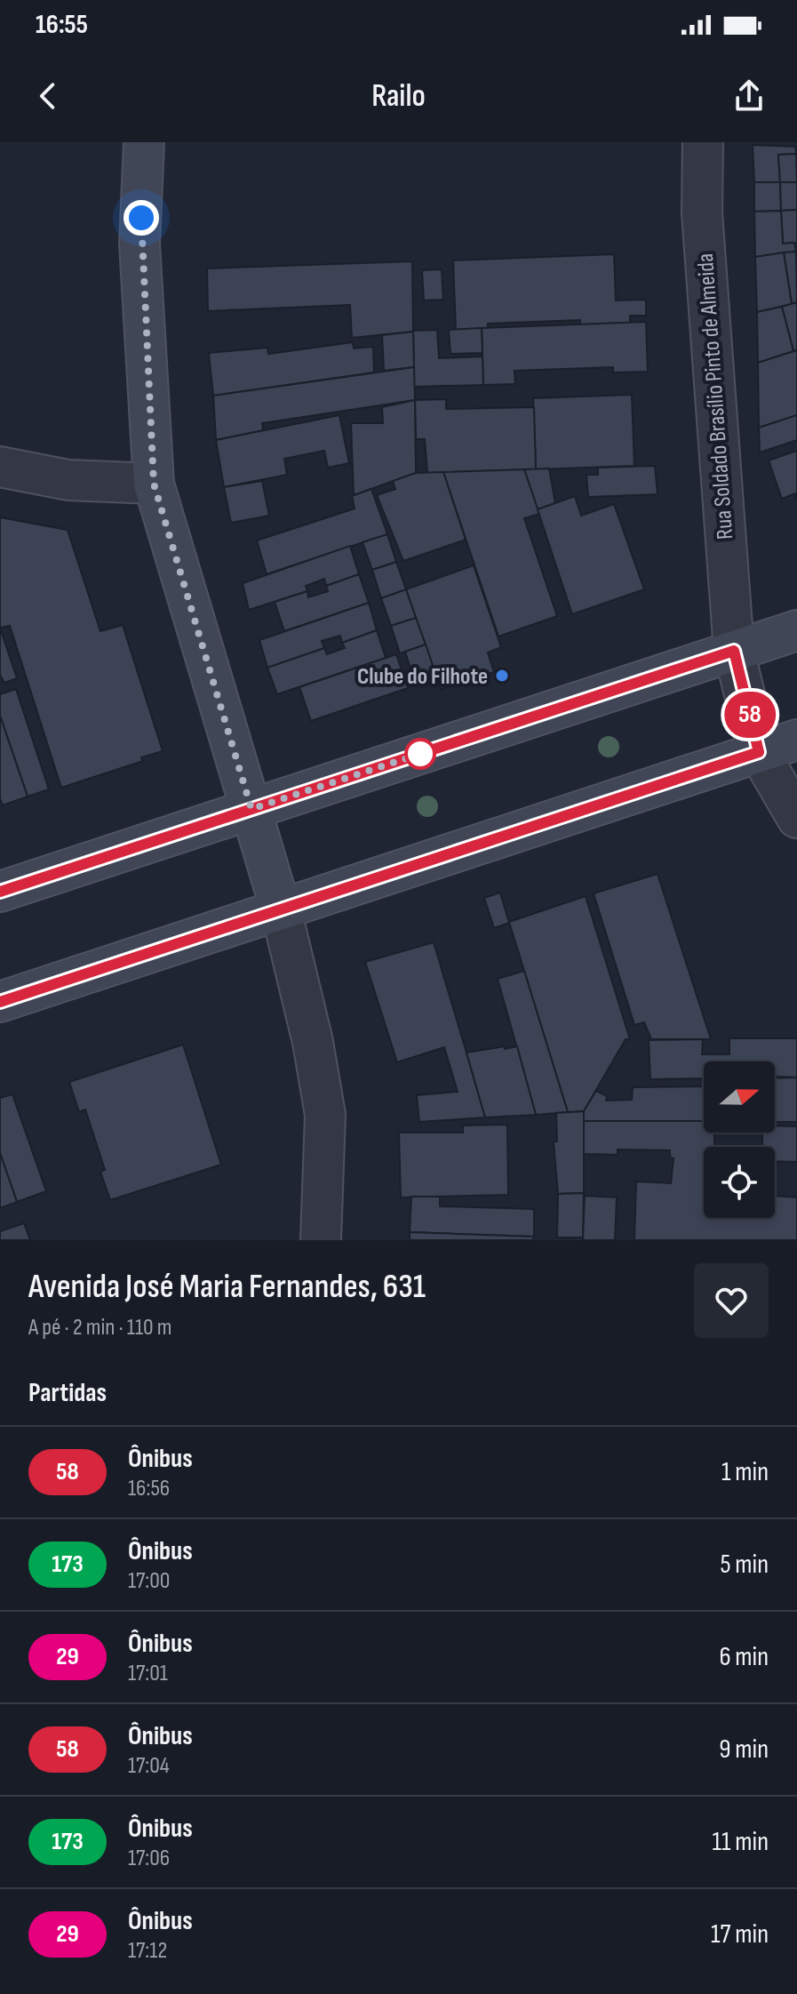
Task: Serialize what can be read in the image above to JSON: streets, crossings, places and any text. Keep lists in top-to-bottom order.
{
  "streets": {
    "street": ["Rua Soldado Brasílio Pinto de Almeida"]
  },
  "places": ["Clube do Filhote"],
  "lines": ["bus line 58"],
  "north": "right",
  "page": {
    "status": "16:55",
    "header": "Railo",
    "on_map": "58",
    "heading": [
      ["Avenida José Maria Fernandes, 631", "A pé · 2 min · 110 m"],
      "Partidas"
    ],
    "list": [
      {
        "mark": "58",
        "name": "Ônibus",
        "note": "16:56",
        "value": "1 min"
      },
      {
        "mark": "173",
        "name": "Ônibus",
        "note": "17:00",
        "value": "5 min"
      },
      {
        "mark": "29",
        "name": "Ônibus",
        "note": "17:01",
        "value": "6 min"
      },
      {
        "mark": "58",
        "name": "Ônibus",
        "note": "17:04",
        "value": "9 min"
      },
      {
        "mark": "173",
        "name": "Ônibus",
        "note": "17:06",
        "value": "11 min"
      },
      {
        "mark": "29",
        "name": "Ônibus",
        "note": "17:12",
        "value": "17 min"
      }
    ]
  }
}
